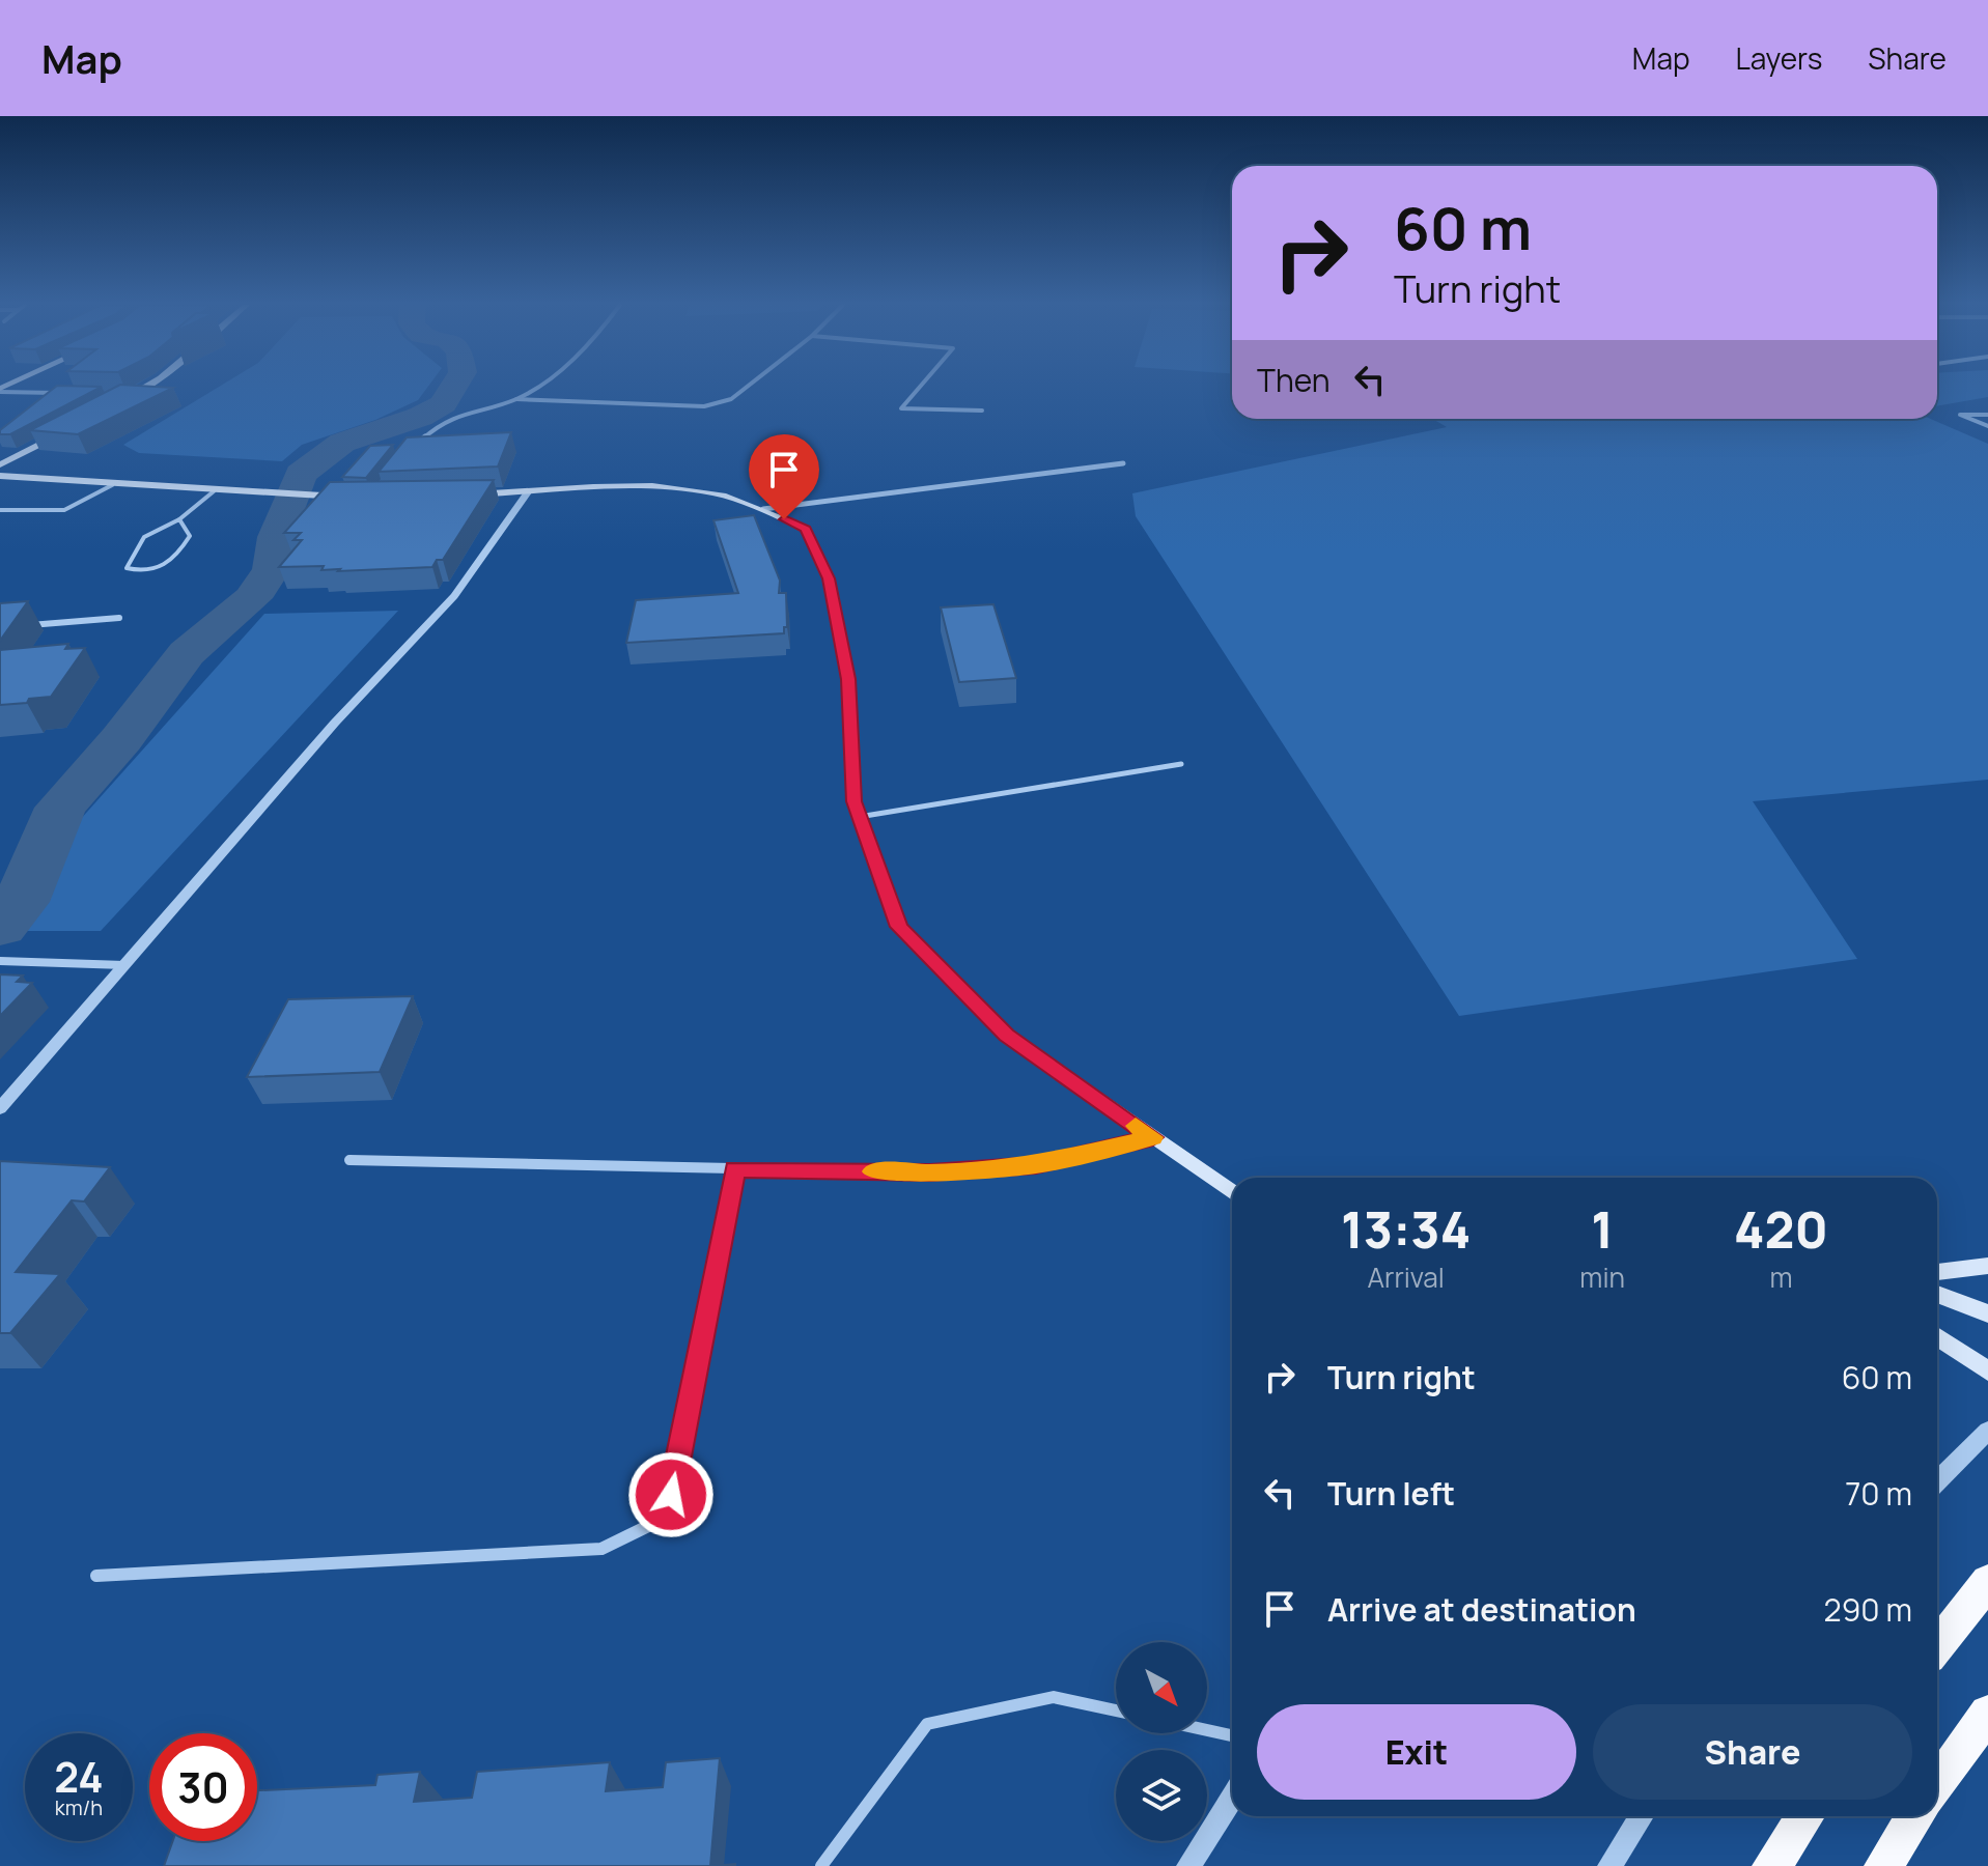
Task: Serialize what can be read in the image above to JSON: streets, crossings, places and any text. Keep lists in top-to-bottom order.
{
  "north": "bottom right",
  "page": {
    "header": "Map",
    "nav": ["Map", "Layers", "Share"],
    "turn": ["60 m", "Turn right"],
    "then": "Then",
    "eta": [
      "13:34",
      "Arrival",
      "1",
      "min",
      "420",
      "m"
    ],
    "list": [
      {
        "name": "Turn right",
        "value": "60 m"
      },
      {
        "name": "Turn left",
        "value": "70 m"
      },
      {
        "name": "Arrive at destination",
        "value": "290 m"
      }
    ],
    "buttons": ["Exit", "Share"],
    "speed": "24 km/h",
    "limit": "30"
  }
}
